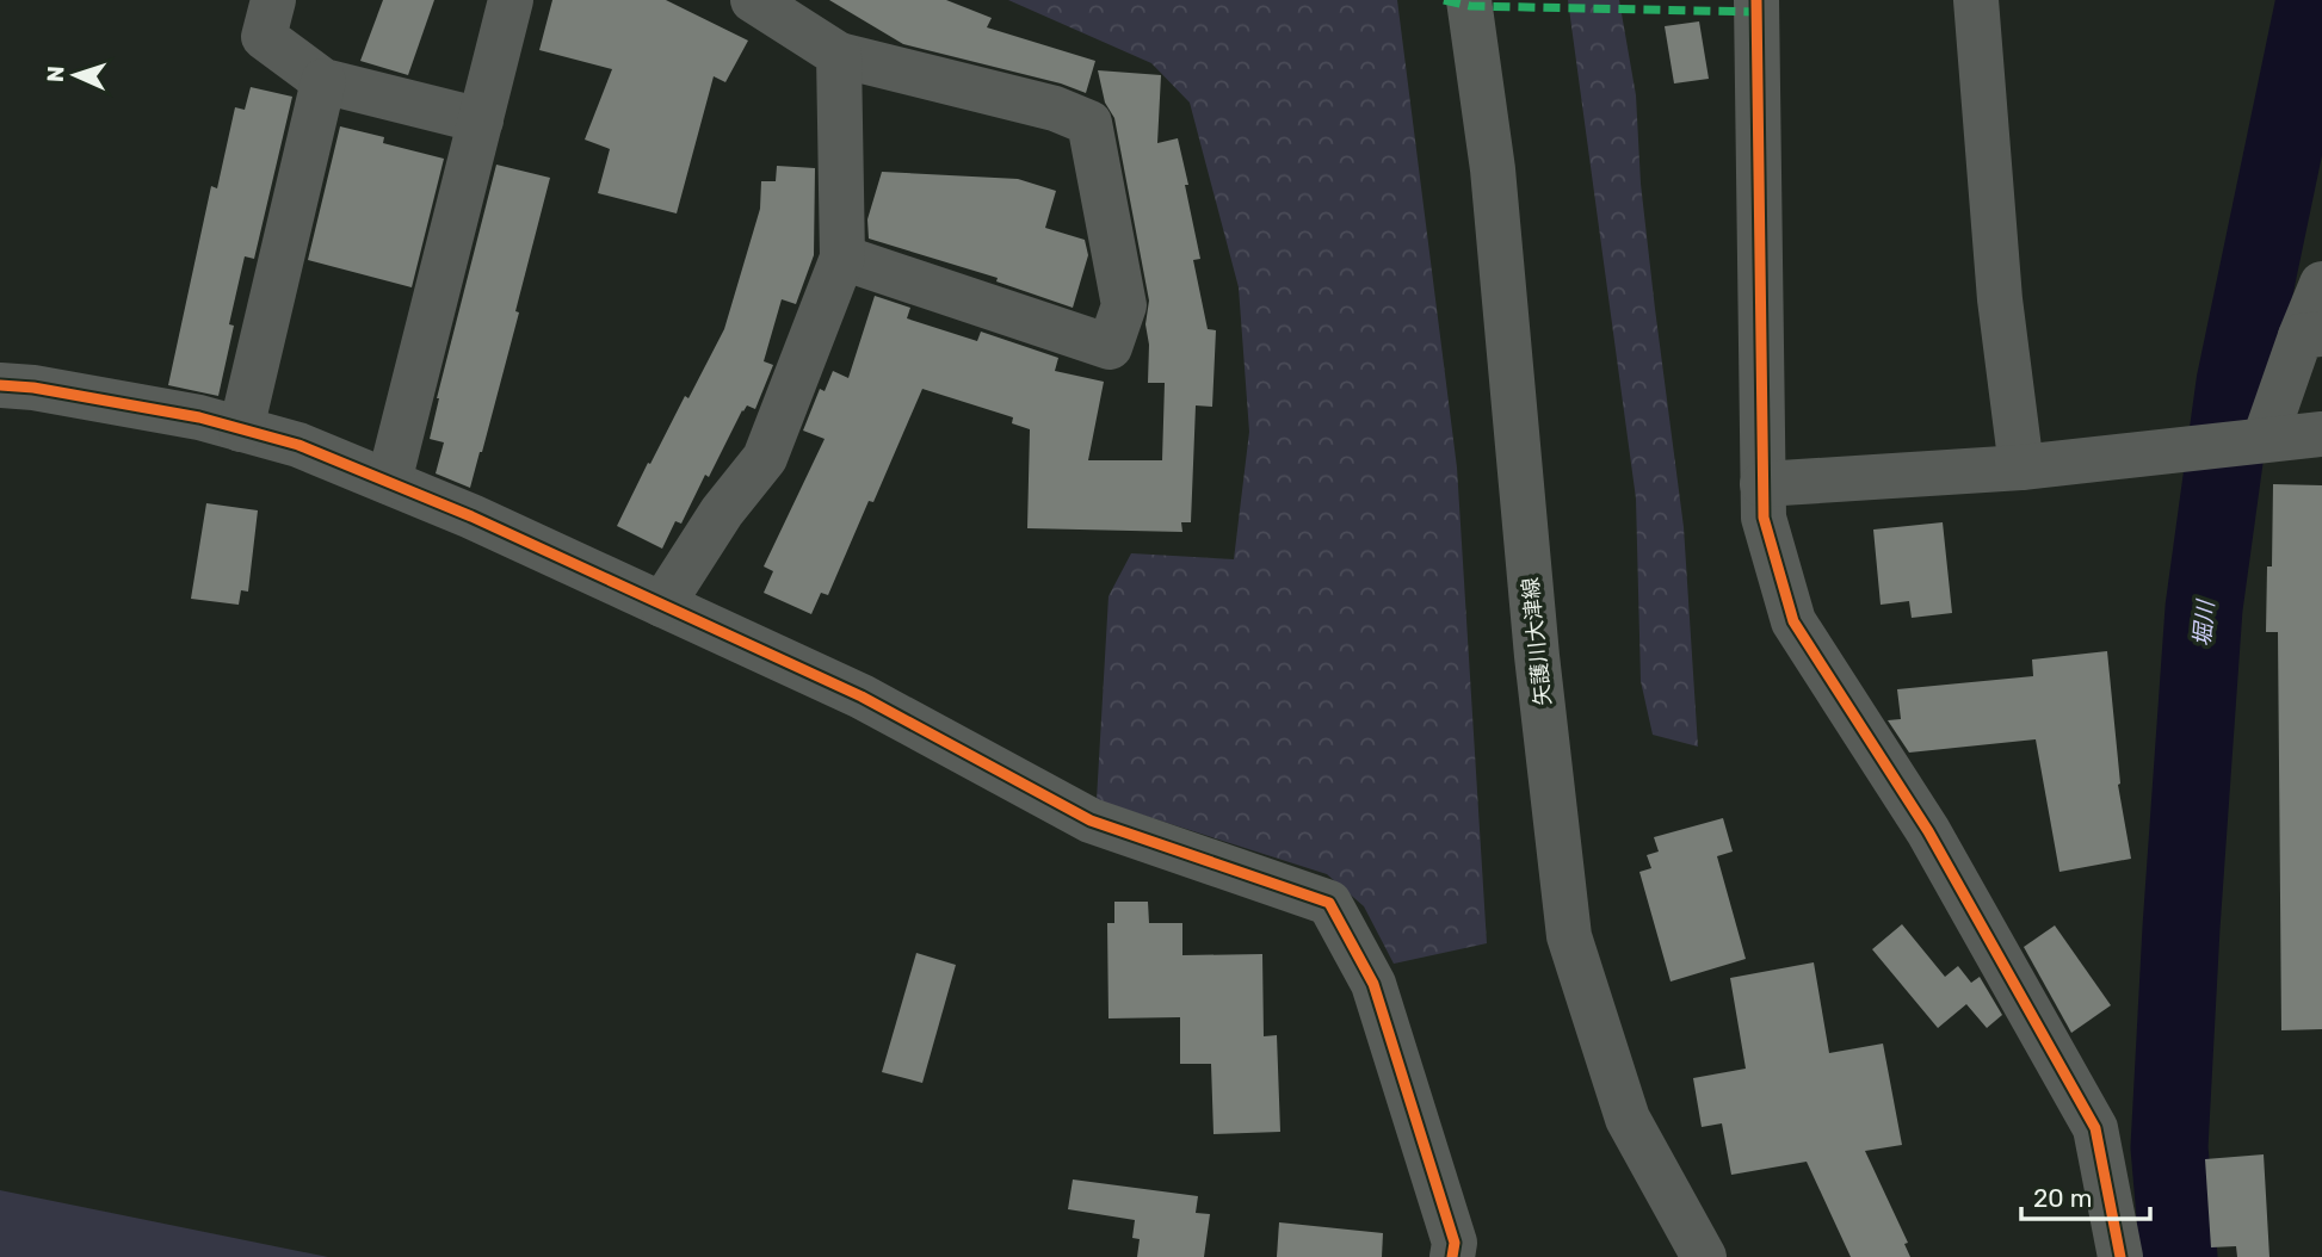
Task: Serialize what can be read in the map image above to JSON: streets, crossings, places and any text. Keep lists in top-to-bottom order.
{
  "streets": {
    "street": ["矢護川大津線"]
  },
  "water": ["堀川"],
  "scale_bar": "20 m",
  "north": "left"
}
